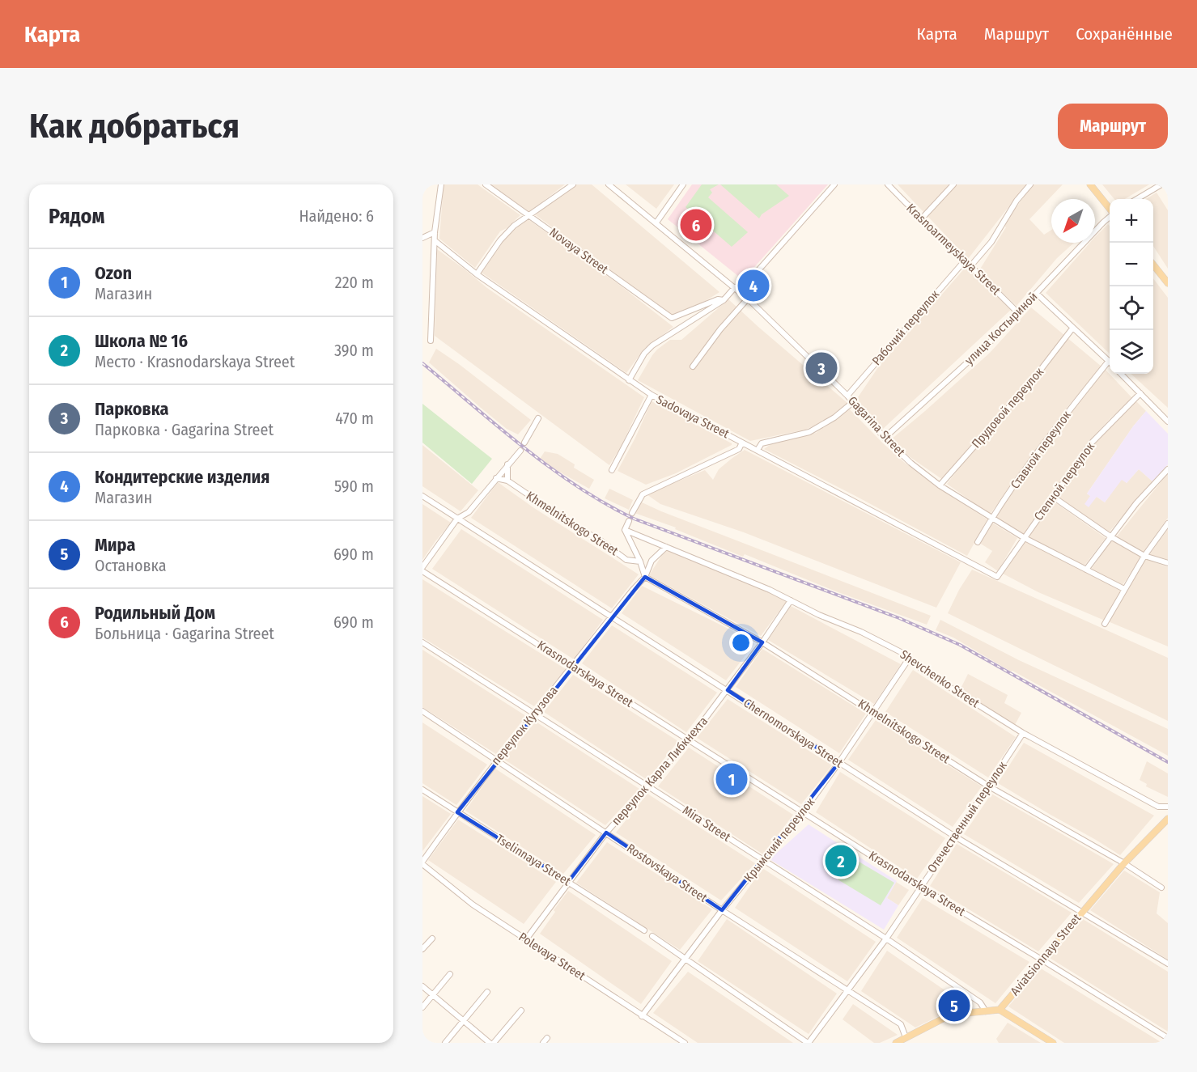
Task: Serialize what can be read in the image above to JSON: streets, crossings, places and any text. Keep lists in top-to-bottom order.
{
  "streets": {
    "main road": ["Aviatsionnaya Street"],
    "street": [
      "Krasnoarmeyskaya Street",
      "Novaya Street",
      "Рабочий переулок",
      "улица Костыриной",
      "Прудовой переулок",
      "Sadovaya Street",
      "Gagarina Street",
      "Ставной переулок",
      "Степной переулок",
      "Khmelnitskogo Street",
      "Krasnodarskaya Street",
      "Shevchenko Street",
      "переулок Кутузова",
      "Chernomorskaya Street",
      "переулок Карла Либкнехта",
      "Отечественный переулок",
      "Mira Street",
      "Крымский переулок",
      "Tselinnaya Street",
      "Rostovskaya Street",
      "Polevaya Street"
    ]
  },
  "crossings": [
    ["Krasnoarmeyskaya Street", "Рабочий переулок"],
    ["Krasnoarmeyskaya Street", "улица Костыриной"],
    ["Рабочий переулок", "Gagarina Street"],
    ["улица Костыриной", "Gagarina Street"],
    ["Прудовой переулок", "Gagarina Street"],
    ["Sadovaya Street", "Степной переулок"],
    ["Gagarina Street", "Ставной переулок"],
    ["Gagarina Street", "Степной переулок"],
    ["Khmelnitskogo Street", "переулок Кутузова"],
    ["Khmelnitskogo Street", "переулок Карла Либкнехта"],
    ["Khmelnitskogo Street", "Отечественный переулок"],
    ["Khmelnitskogo Street", "Крымский переулок"],
    ["Khmelnitskogo Street", "Aviatsionnaya Street"],
    ["Krasnodarskaya Street", "переулок Кутузова"],
    ["Krasnodarskaya Street", "переулок Карла Либкнехта"],
    ["Krasnodarskaya Street", "Отечественный переулок"],
    ["Krasnodarskaya Street", "Крымский переулок"],
    ["Krasnodarskaya Street", "Aviatsionnaya Street"],
    ["Shevchenko Street", "переулок Кутузова"],
    ["Shevchenko Street", "переулок Карла Либкнехта"],
    ["Shevchenko Street", "Отечественный переулок"],
    ["Shevchenko Street", "Крымский переулок"],
    ["переулок Кутузова", "Chernomorskaya Street"],
    ["переулок Кутузова", "Mira Street"],
    ["переулок Кутузова", "Tselinnaya Street"],
    ["переулок Кутузова", "Rostovskaya Street"],
    ["переулок Кутузова", "Polevaya Street"],
    ["Chernomorskaya Street", "переулок Карла Либкнехта"],
    ["Chernomorskaya Street", "Отечественный переулок"],
    ["Chernomorskaya Street", "Крымский переулок"],
    ["Chernomorskaya Street", "Aviatsionnaya Street"],
    ["переулок Карла Либкнехта", "Mira Street"],
    ["переулок Карла Либкнехта", "Tselinnaya Street"],
    ["переулок Карла Либкнехта", "Rostovskaya Street"],
    ["переулок Карла Либкнехта", "Polevaya Street"],
    ["Отечественный переулок", "Mira Street"],
    ["Отечественный переулок", "Rostovskaya Street"],
    ["Mira Street", "Крымский переулок"],
    ["Крымский переулок", "Rostovskaya Street"],
    ["Крымский переулок", "Polevaya Street"]
  ],
  "north": "bottom left",
  "page": {
    "header": "Карта",
    "nav": ["Карта", "Маршрут", "Сохранённые"],
    "buttons": "Маршрут",
    "title": "Как добраться",
    "heading": ["Рядом", "Найдено: 6"],
    "map_buttons": ["+", "−"],
    "pins": [
      "6",
      "4",
      "3",
      "1",
      "2",
      "5"
    ],
    "list": [
      {
        "mark": "1",
        "name": "Ozon",
        "note": "Магазин",
        "value": "220 m"
      },
      {
        "mark": "2",
        "name": "Школа № 16",
        "note": "Место · Krasnodarskaya Street",
        "value": "390 m"
      },
      {
        "mark": "3",
        "name": "Парковка",
        "note": "Парковка · Gagarina Street",
        "value": "470 m"
      },
      {
        "mark": "4",
        "name": "Кондитерские изделия",
        "note": "Магазин",
        "value": "590 m"
      },
      {
        "mark": "5",
        "name": "Мира",
        "note": "Остановка",
        "value": "690 m"
      },
      {
        "mark": "6",
        "name": "Родильный Дом",
        "note": "Больница · Gagarina Street",
        "value": "690 m"
      }
    ]
  }
}
